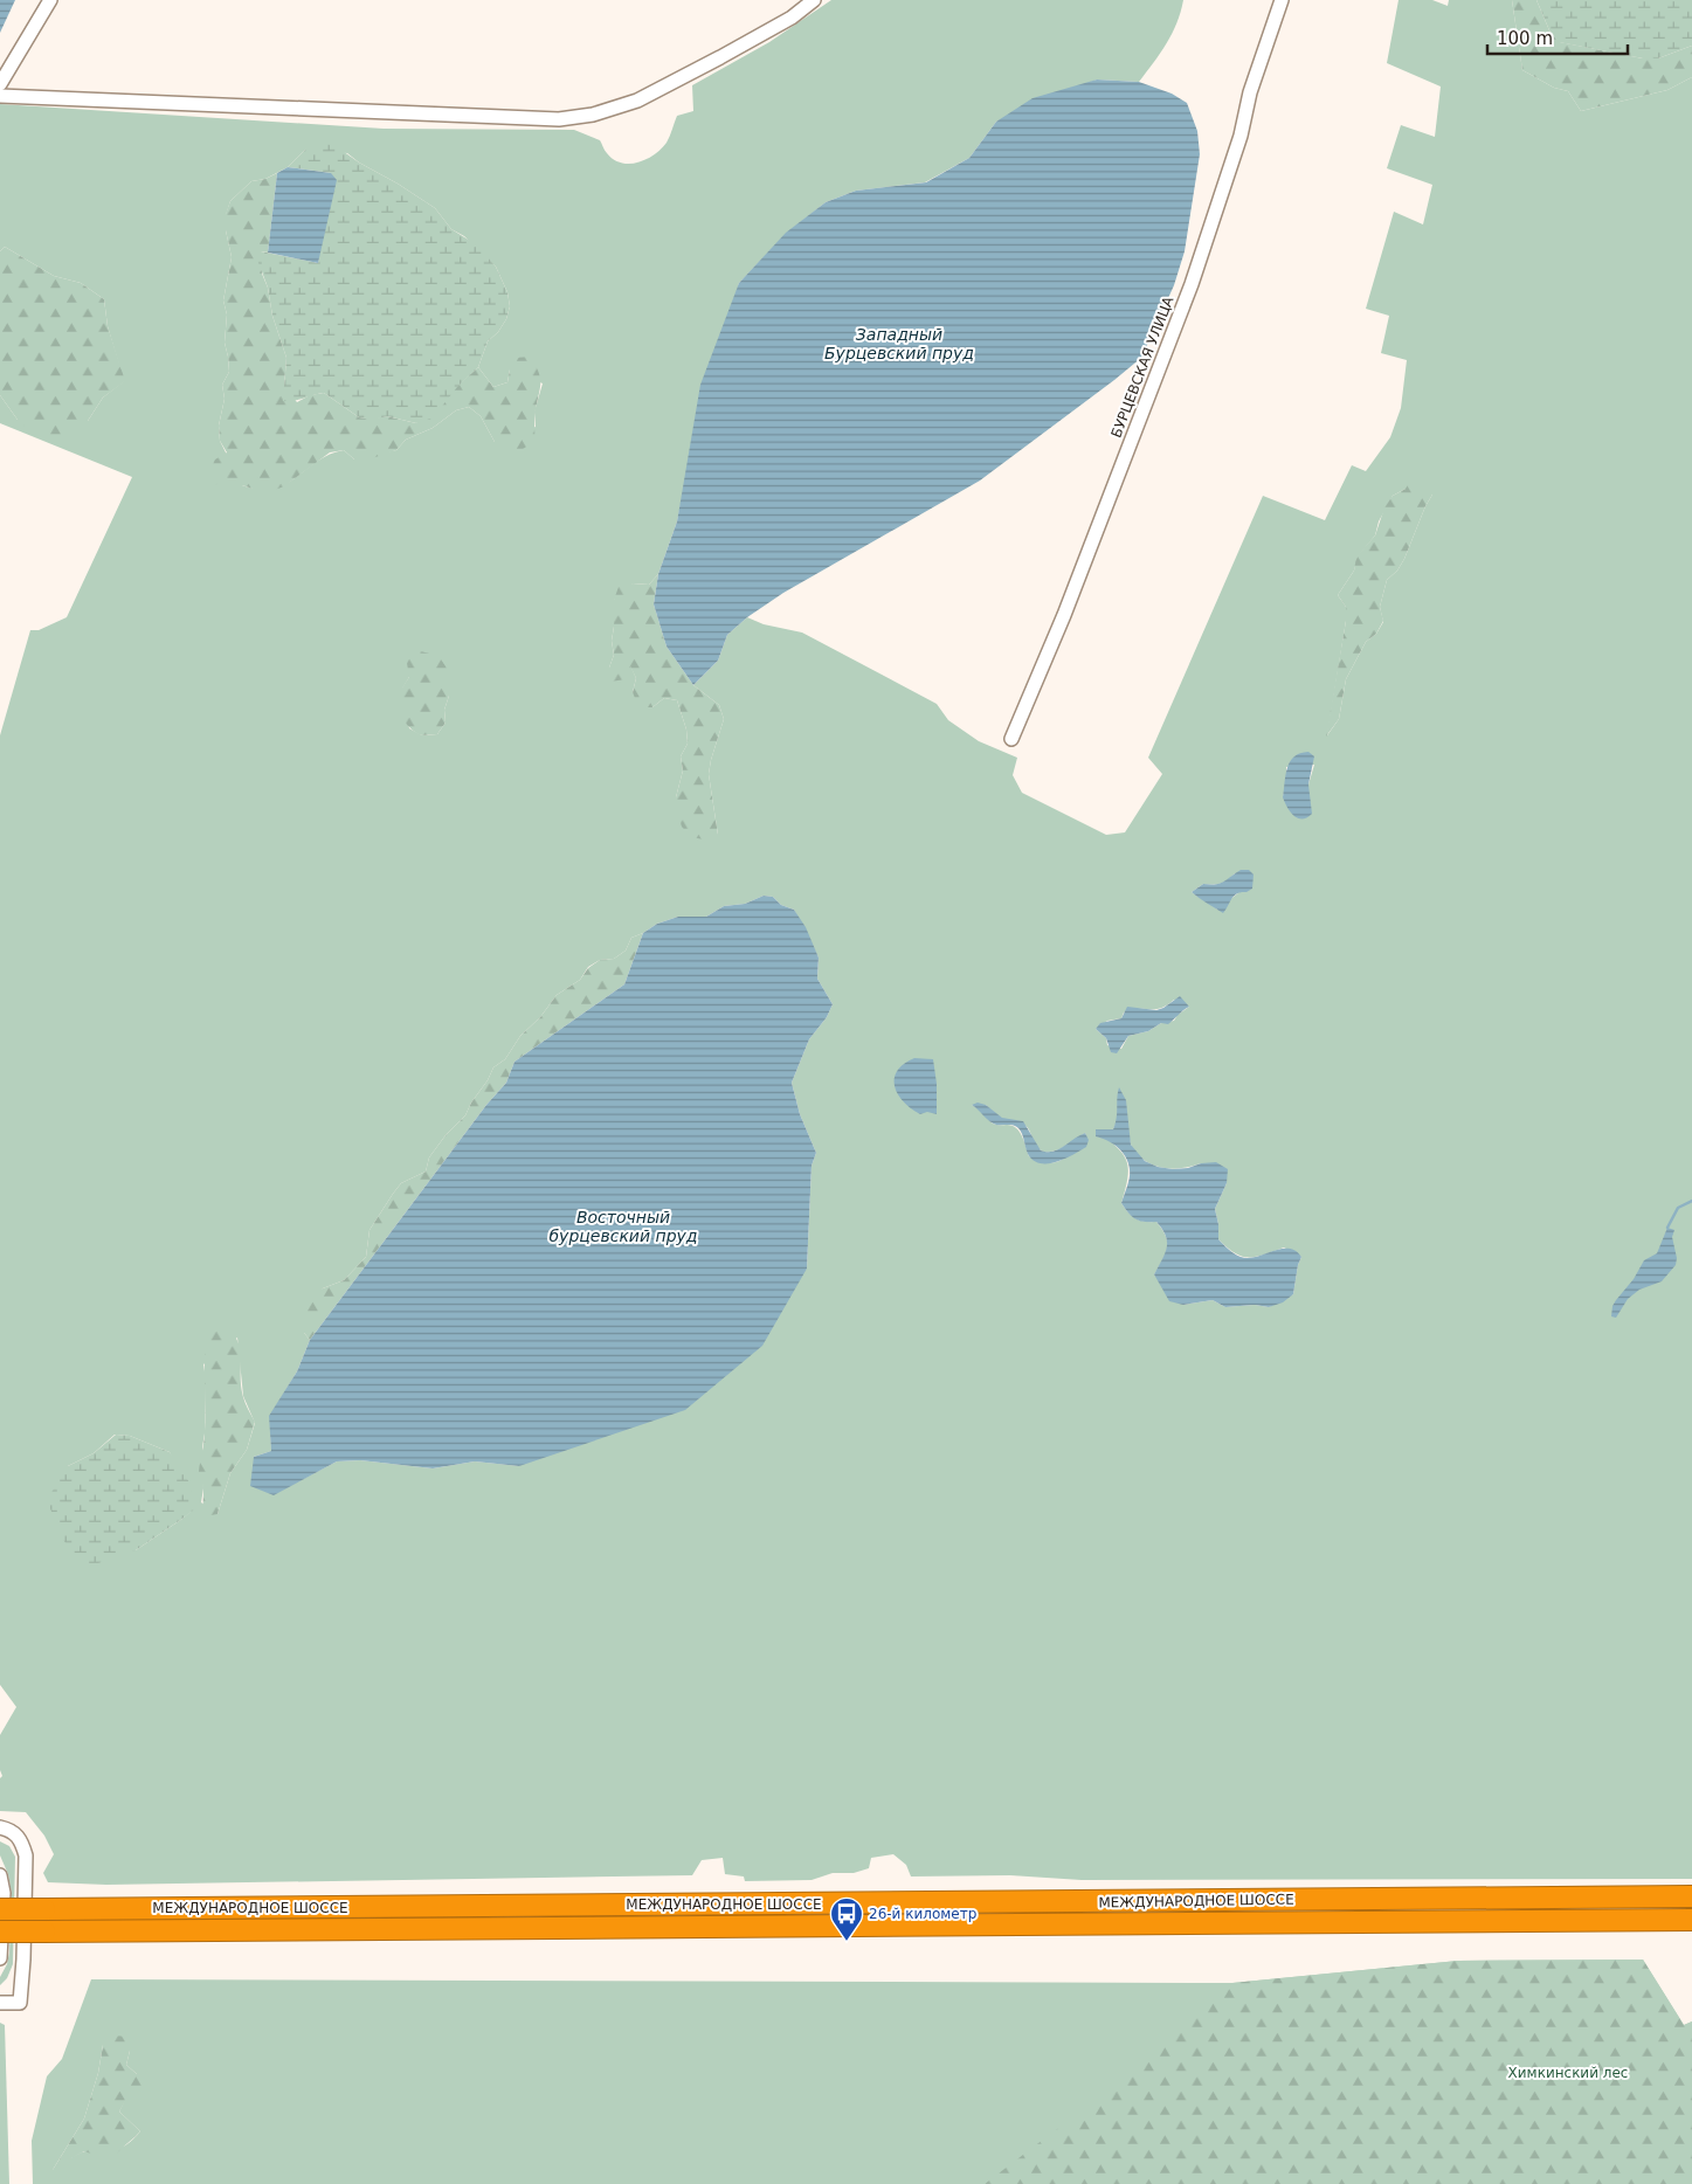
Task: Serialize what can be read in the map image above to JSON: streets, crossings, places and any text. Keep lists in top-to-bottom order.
{
  "streets": {
    "highway": ["МЕЖДУНАРОДНОЕ ШОССЕ"],
    "street": ["БУРЦЕВСКАЯ УЛИЦА"]
  },
  "water": ["Западный Бурцевский пруд", "Восточный бурцевский пруд"],
  "parks": ["Химкинский лес"],
  "places": {
    "bus stop": ["26-й километр"]
  },
  "scale_bar": "100 m"
}
